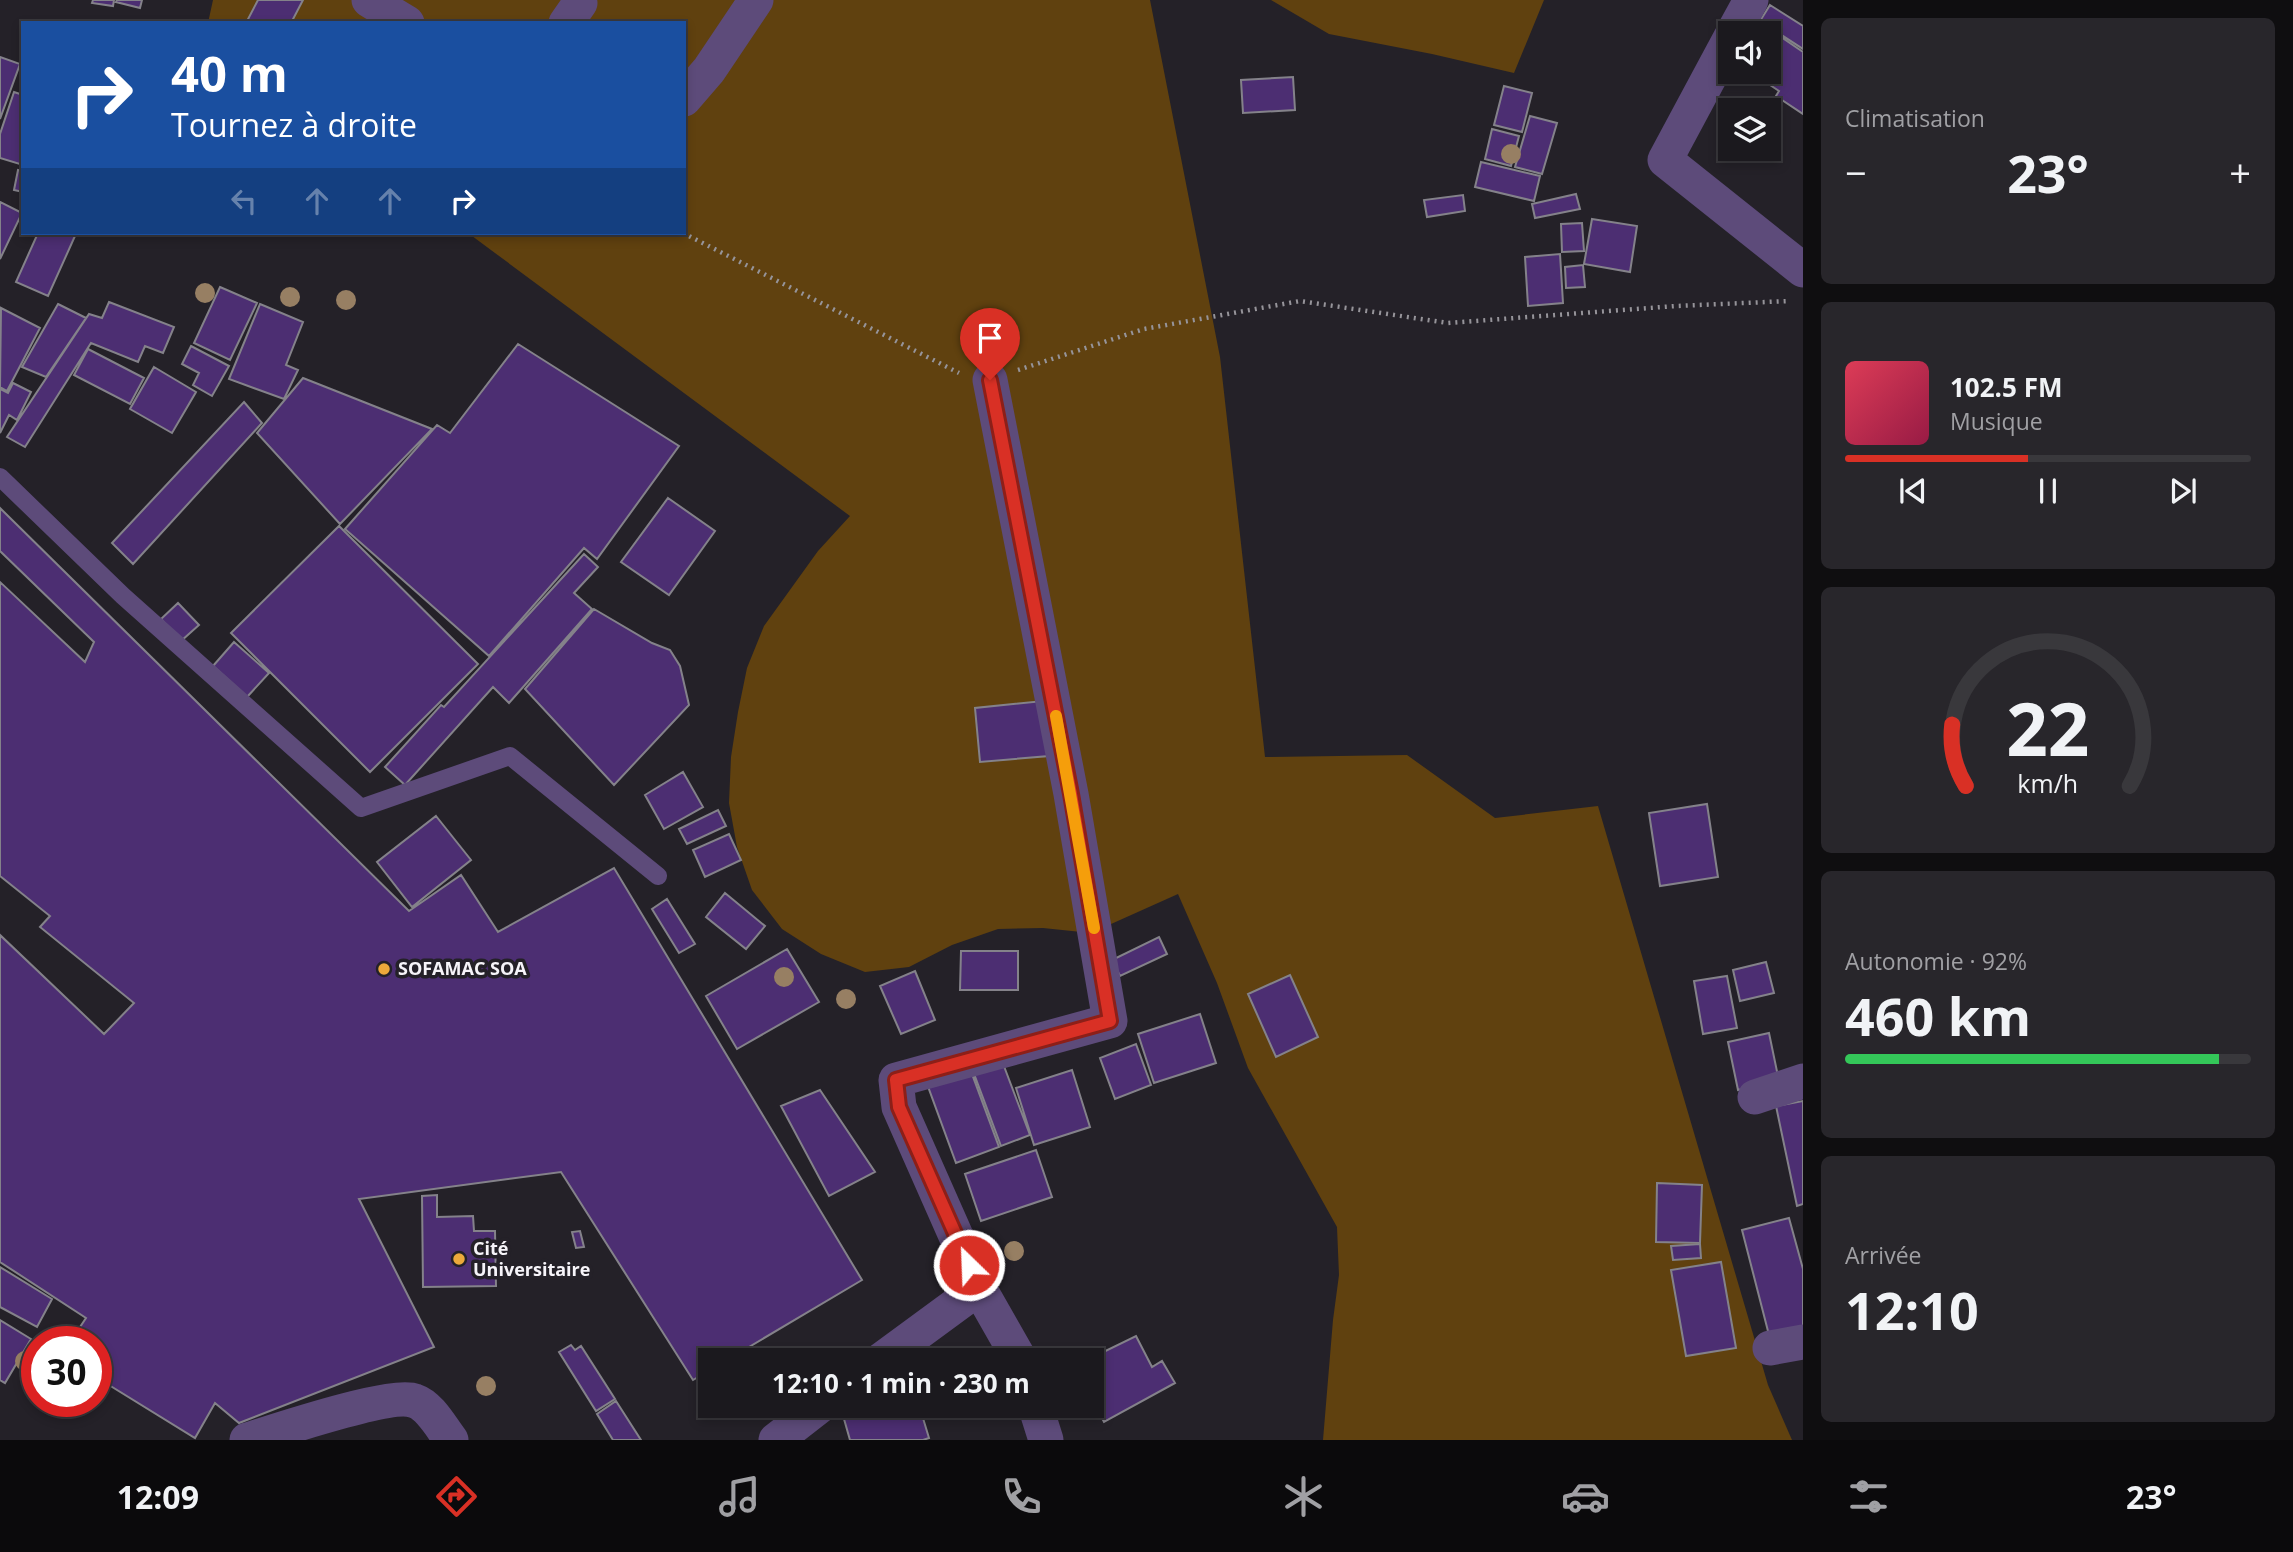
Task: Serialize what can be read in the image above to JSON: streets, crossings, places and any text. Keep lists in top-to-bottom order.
{
  "places": ["SOFAMAC SOA", "Cité Universitaire"],
  "page": {
    "tile": [
      "Climatisation",
      ["Autonomie · 92%", "460 km"],
      ["Arrivée", "12:10"]
    ],
    "turn": ["40 m", "Tournez à droite"],
    "heat": ["−", "23°", "+"],
    "song": ["102.5 FM", "Musique"],
    "limit": "30",
    "trip": "12:10 · 1 min · 230 m",
    "tabs": ["12:09", "23°"],
    "gauge": ["22", "km/h"]
  }
}
